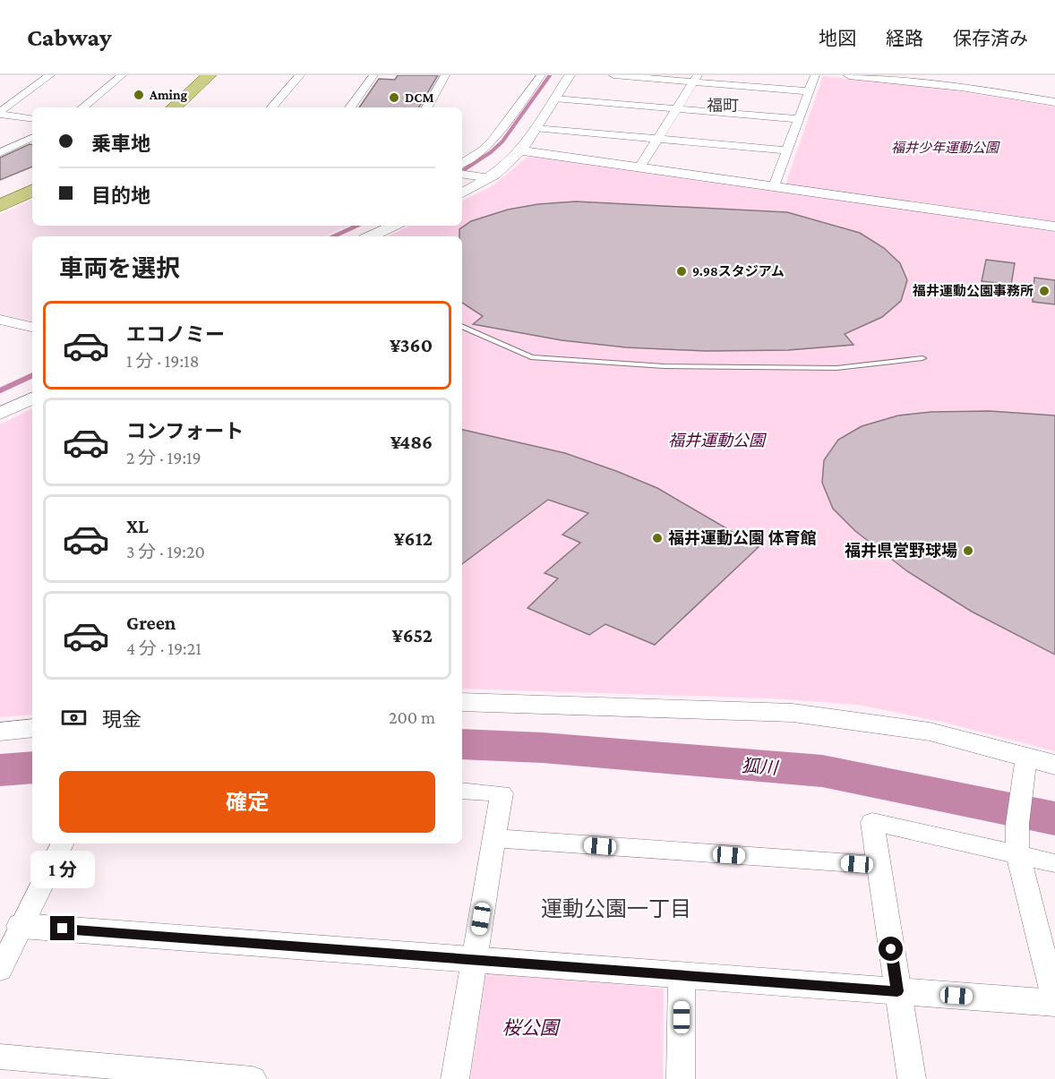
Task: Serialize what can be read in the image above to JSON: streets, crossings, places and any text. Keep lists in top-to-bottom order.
{
  "districts": ["福町", "運動公園一丁目"],
  "water": ["狐川"],
  "parks": ["福井少年運動公園", "福井運動公園", "桜公園"],
  "places": [
    "Aming",
    "DCM",
    "9.98スタジアム",
    "福井運動公園事務所",
    "福井運動公園 体育館",
    "福井県営野球場"
  ],
  "page": {
    "header": "Cabway",
    "nav": ["地図", "経路", "保存済み"],
    "banner": ["乗車地", "目的地"],
    "heading": "車両を選択",
    "list": [
      {
        "name": "エコノミー",
        "note": "1 分 · 19:18",
        "value": "¥360"
      },
      {
        "name": "コンフォート",
        "note": "2 分 · 19:19",
        "value": "¥486"
      },
      {
        "name": "XL",
        "note": "3 分 · 19:20",
        "value": "¥612"
      },
      {
        "name": "Green",
        "note": "4 分 · 19:21",
        "value": "¥652"
      }
    ],
    "pay": ["現金", "200 m"],
    "buttons": "確定",
    "bubble": "1 分"
  }
}
